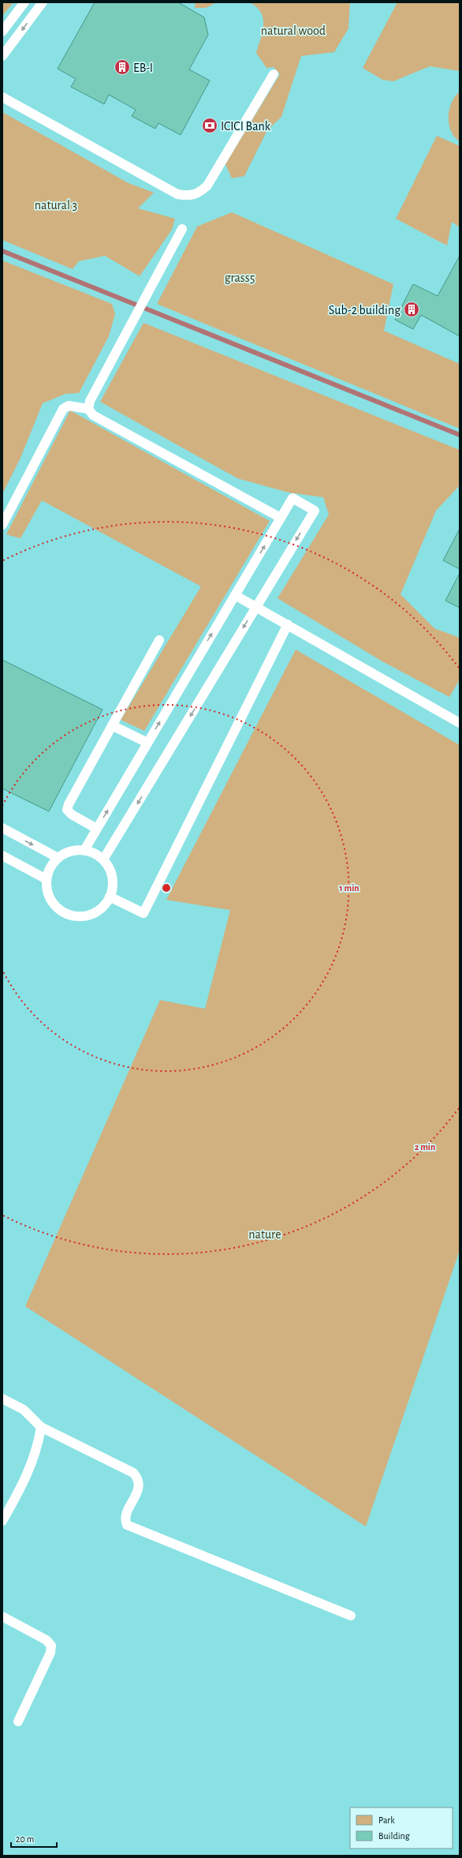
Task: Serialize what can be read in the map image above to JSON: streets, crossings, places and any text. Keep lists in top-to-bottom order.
{
  "parks": [
    "natural wood",
    "natural 3",
    "grass5",
    "nature"
  ],
  "places": {
    "building": ["EB-I", "Sub-2 building"],
    "bank": ["ICICI Bank"]
  },
  "legend": ["Park", "Building"],
  "scale_bar": "20 m",
  "rings": ["1 min", "2 min"]
}
